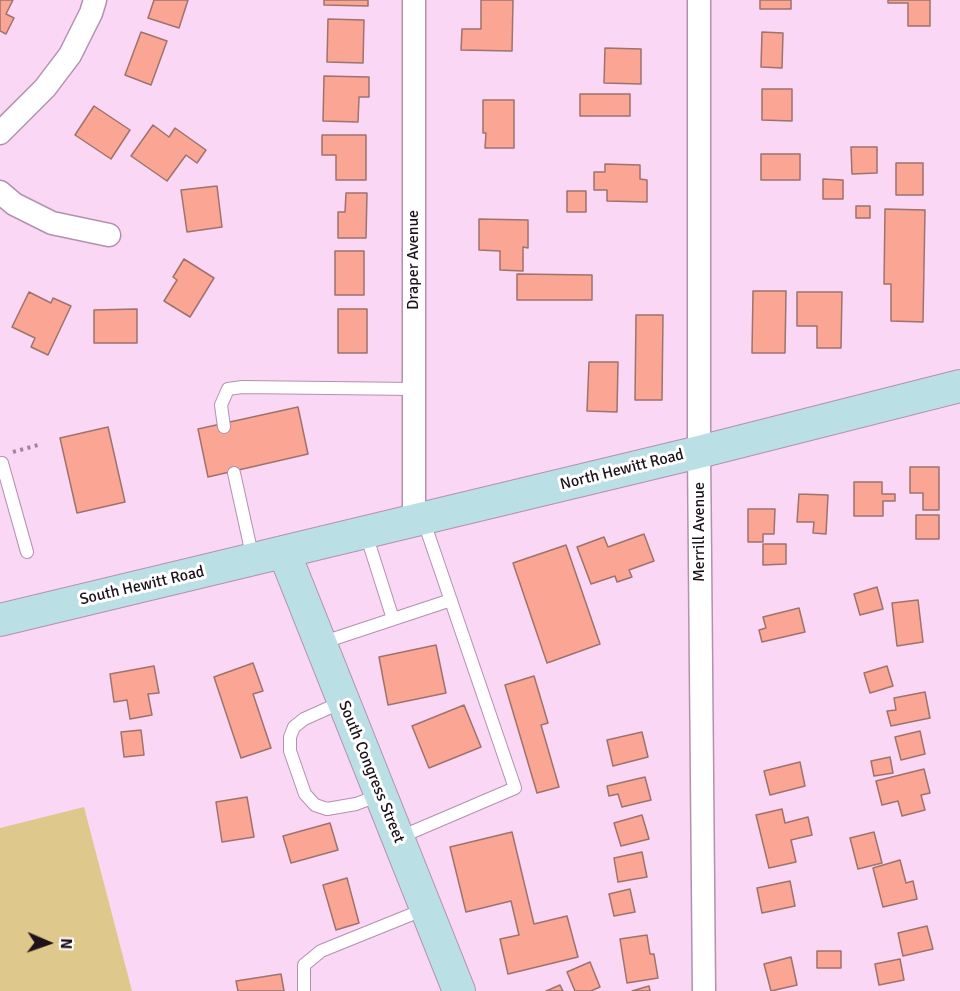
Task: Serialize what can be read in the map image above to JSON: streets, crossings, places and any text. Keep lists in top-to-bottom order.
{
  "streets": {
    "main road": ["North Hewitt Road", "South Hewitt Road", "South Congress Street"],
    "street": ["Draper Avenue", "Merrill Avenue"]
  },
  "crossings": [
    ["Draper Avenue", "North Hewitt Road"],
    ["North Hewitt Road", "Merrill Avenue"],
    ["North Hewitt Road", "South Hewitt Road"],
    ["North Hewitt Road", "South Congress Street"],
    ["South Hewitt Road", "South Congress Street"]
  ],
  "north": "right"
}
